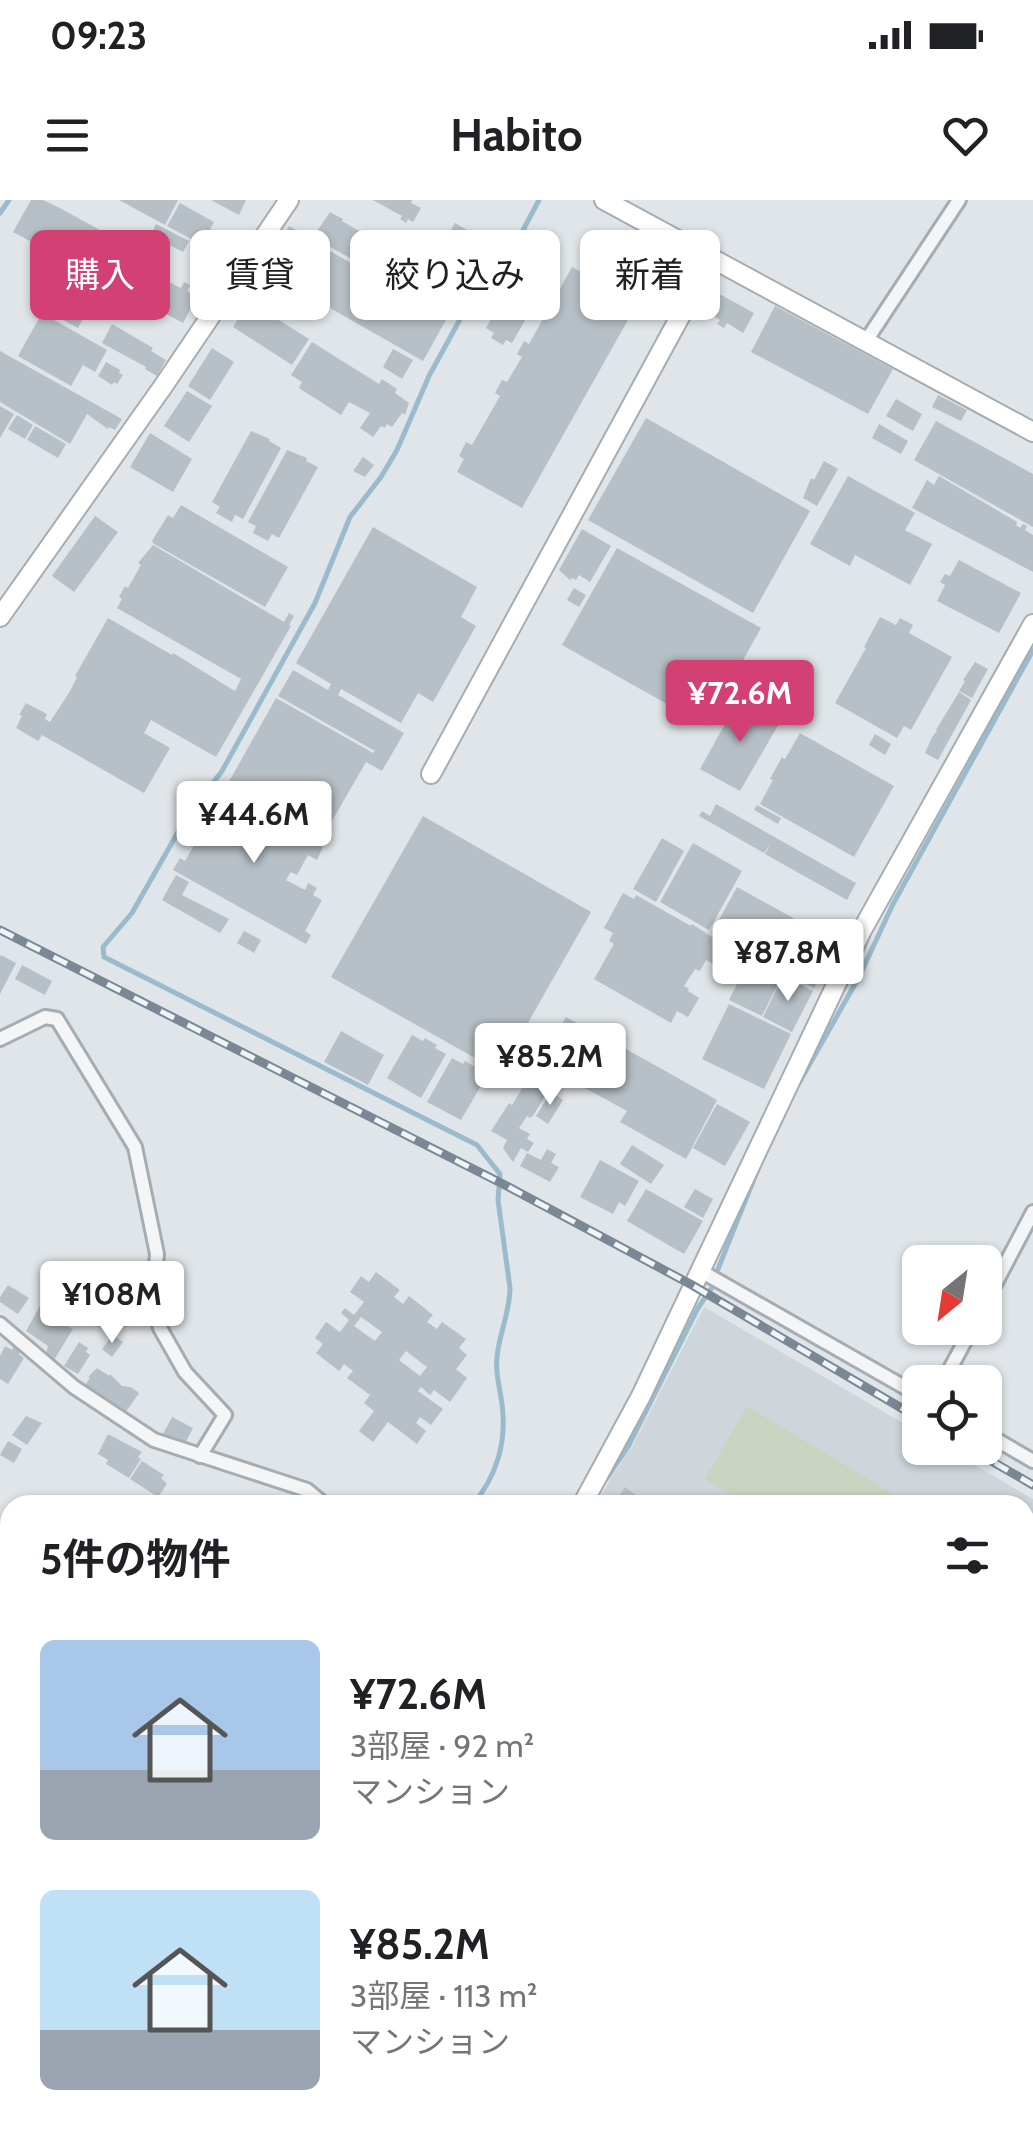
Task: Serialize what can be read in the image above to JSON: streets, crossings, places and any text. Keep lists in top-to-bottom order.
{
  "north": "bottom left",
  "page": {
    "status": "09:23",
    "header": "Habito",
    "chip": [
      "購入",
      "賃貸",
      "絞り込み",
      "新着"
    ],
    "price": [
      "¥72.6M",
      "¥44.6M",
      "¥87.8M",
      "¥85.2M",
      "¥108M"
    ],
    "heading": "5件の物件",
    "list": [
      {
        "name": "¥72.6M",
        "note": "3部屋 · 92 m² · マンション"
      },
      {
        "name": "¥85.2M",
        "note": "3部屋 · 113 m² · マンション"
      }
    ]
  }
}
